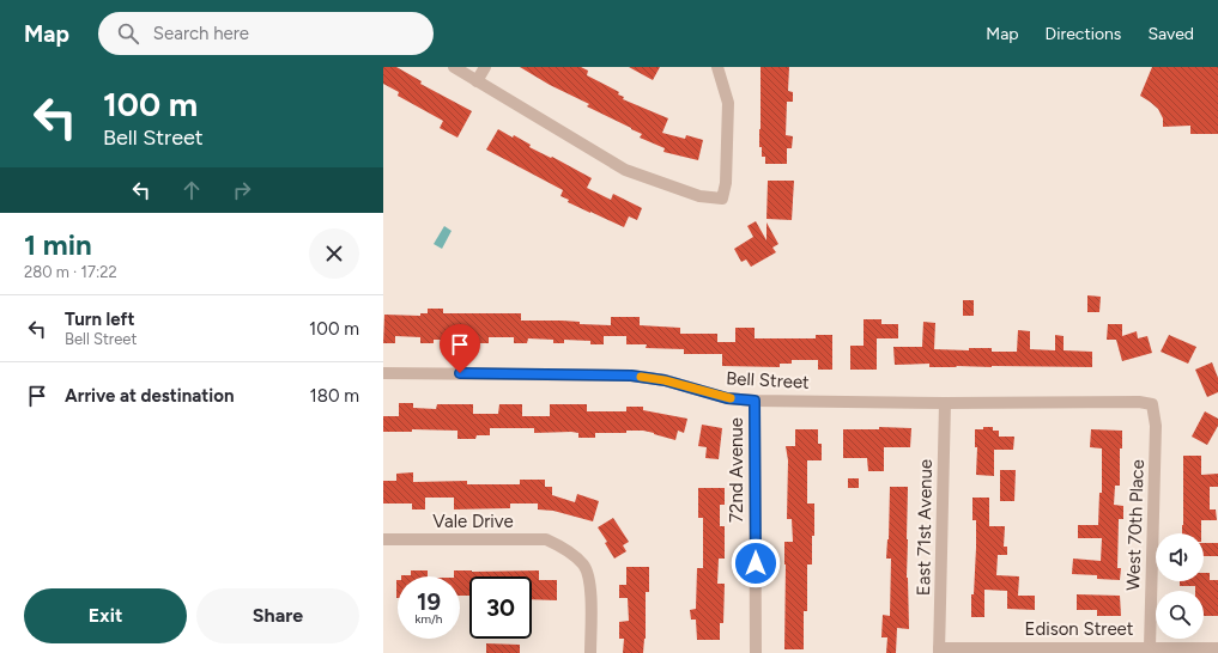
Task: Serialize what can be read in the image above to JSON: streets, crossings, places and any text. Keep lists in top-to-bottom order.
{
  "streets": {
    "street": [
      "Bell Street",
      "72nd Avenue",
      "Vale Drive",
      "West 70th Place",
      "East 71st Avenue",
      "Edison Street"
    ]
  },
  "crossings": [
    ["Bell Street", "72nd Avenue"],
    ["Bell Street", "West 70th Place"],
    ["Bell Street", "East 71st Avenue"],
    ["West 70th Place", "Edison Street"],
    ["East 71st Avenue", "Edison Street"]
  ],
  "page": {
    "header": "Map",
    "search": "Search here",
    "nav": ["Map", "Directions", "Saved"],
    "turn": ["100 m", "Bell Street"],
    "heading": ["1 min", "280 m · 17:22"],
    "list": [
      {
        "name": "Turn left",
        "note": "Bell Street",
        "value": "100 m"
      },
      {
        "name": "Arrive at destination",
        "value": "180 m"
      }
    ],
    "speed": "19 km/h",
    "limit": "30",
    "buttons": ["Exit", "Share"]
  }
}
